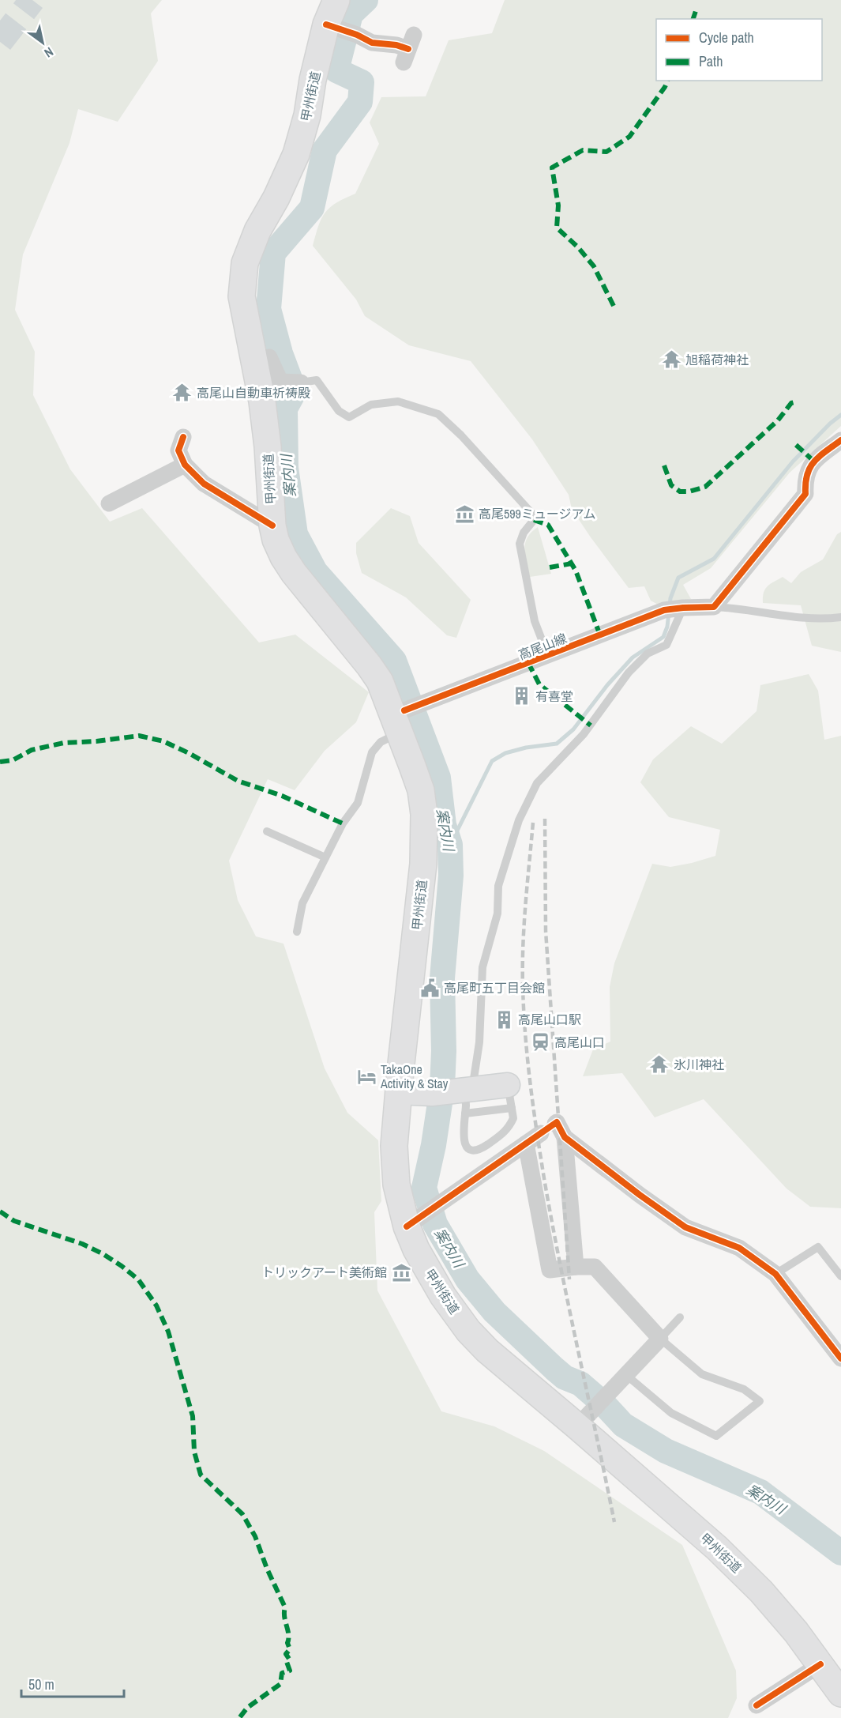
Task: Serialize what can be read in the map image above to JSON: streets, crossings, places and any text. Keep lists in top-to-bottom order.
{
  "streets": {
    "highway": ["甲州街道"],
    "street": ["高尾山線"]
  },
  "crossings": [
    ["甲州街道", "高尾山線"]
  ],
  "water": ["案内川"],
  "places": {
    "temple": ["旭稲荷神社", "高尾山自動車祈祷殿", "氷川神社"],
    "museum": ["高尾599ミュージアム", "トリックアート美術館"],
    "building": ["有喜堂", "高尾山口駅"],
    "public building": ["高尾町五丁目会館"],
    "station": ["高尾山口"],
    "hotel": ["TakaOne Activity & Stay"]
  },
  "legend": ["Cycle path", "Path"],
  "scale_bar": "50 m",
  "north": "bottom right"
}
